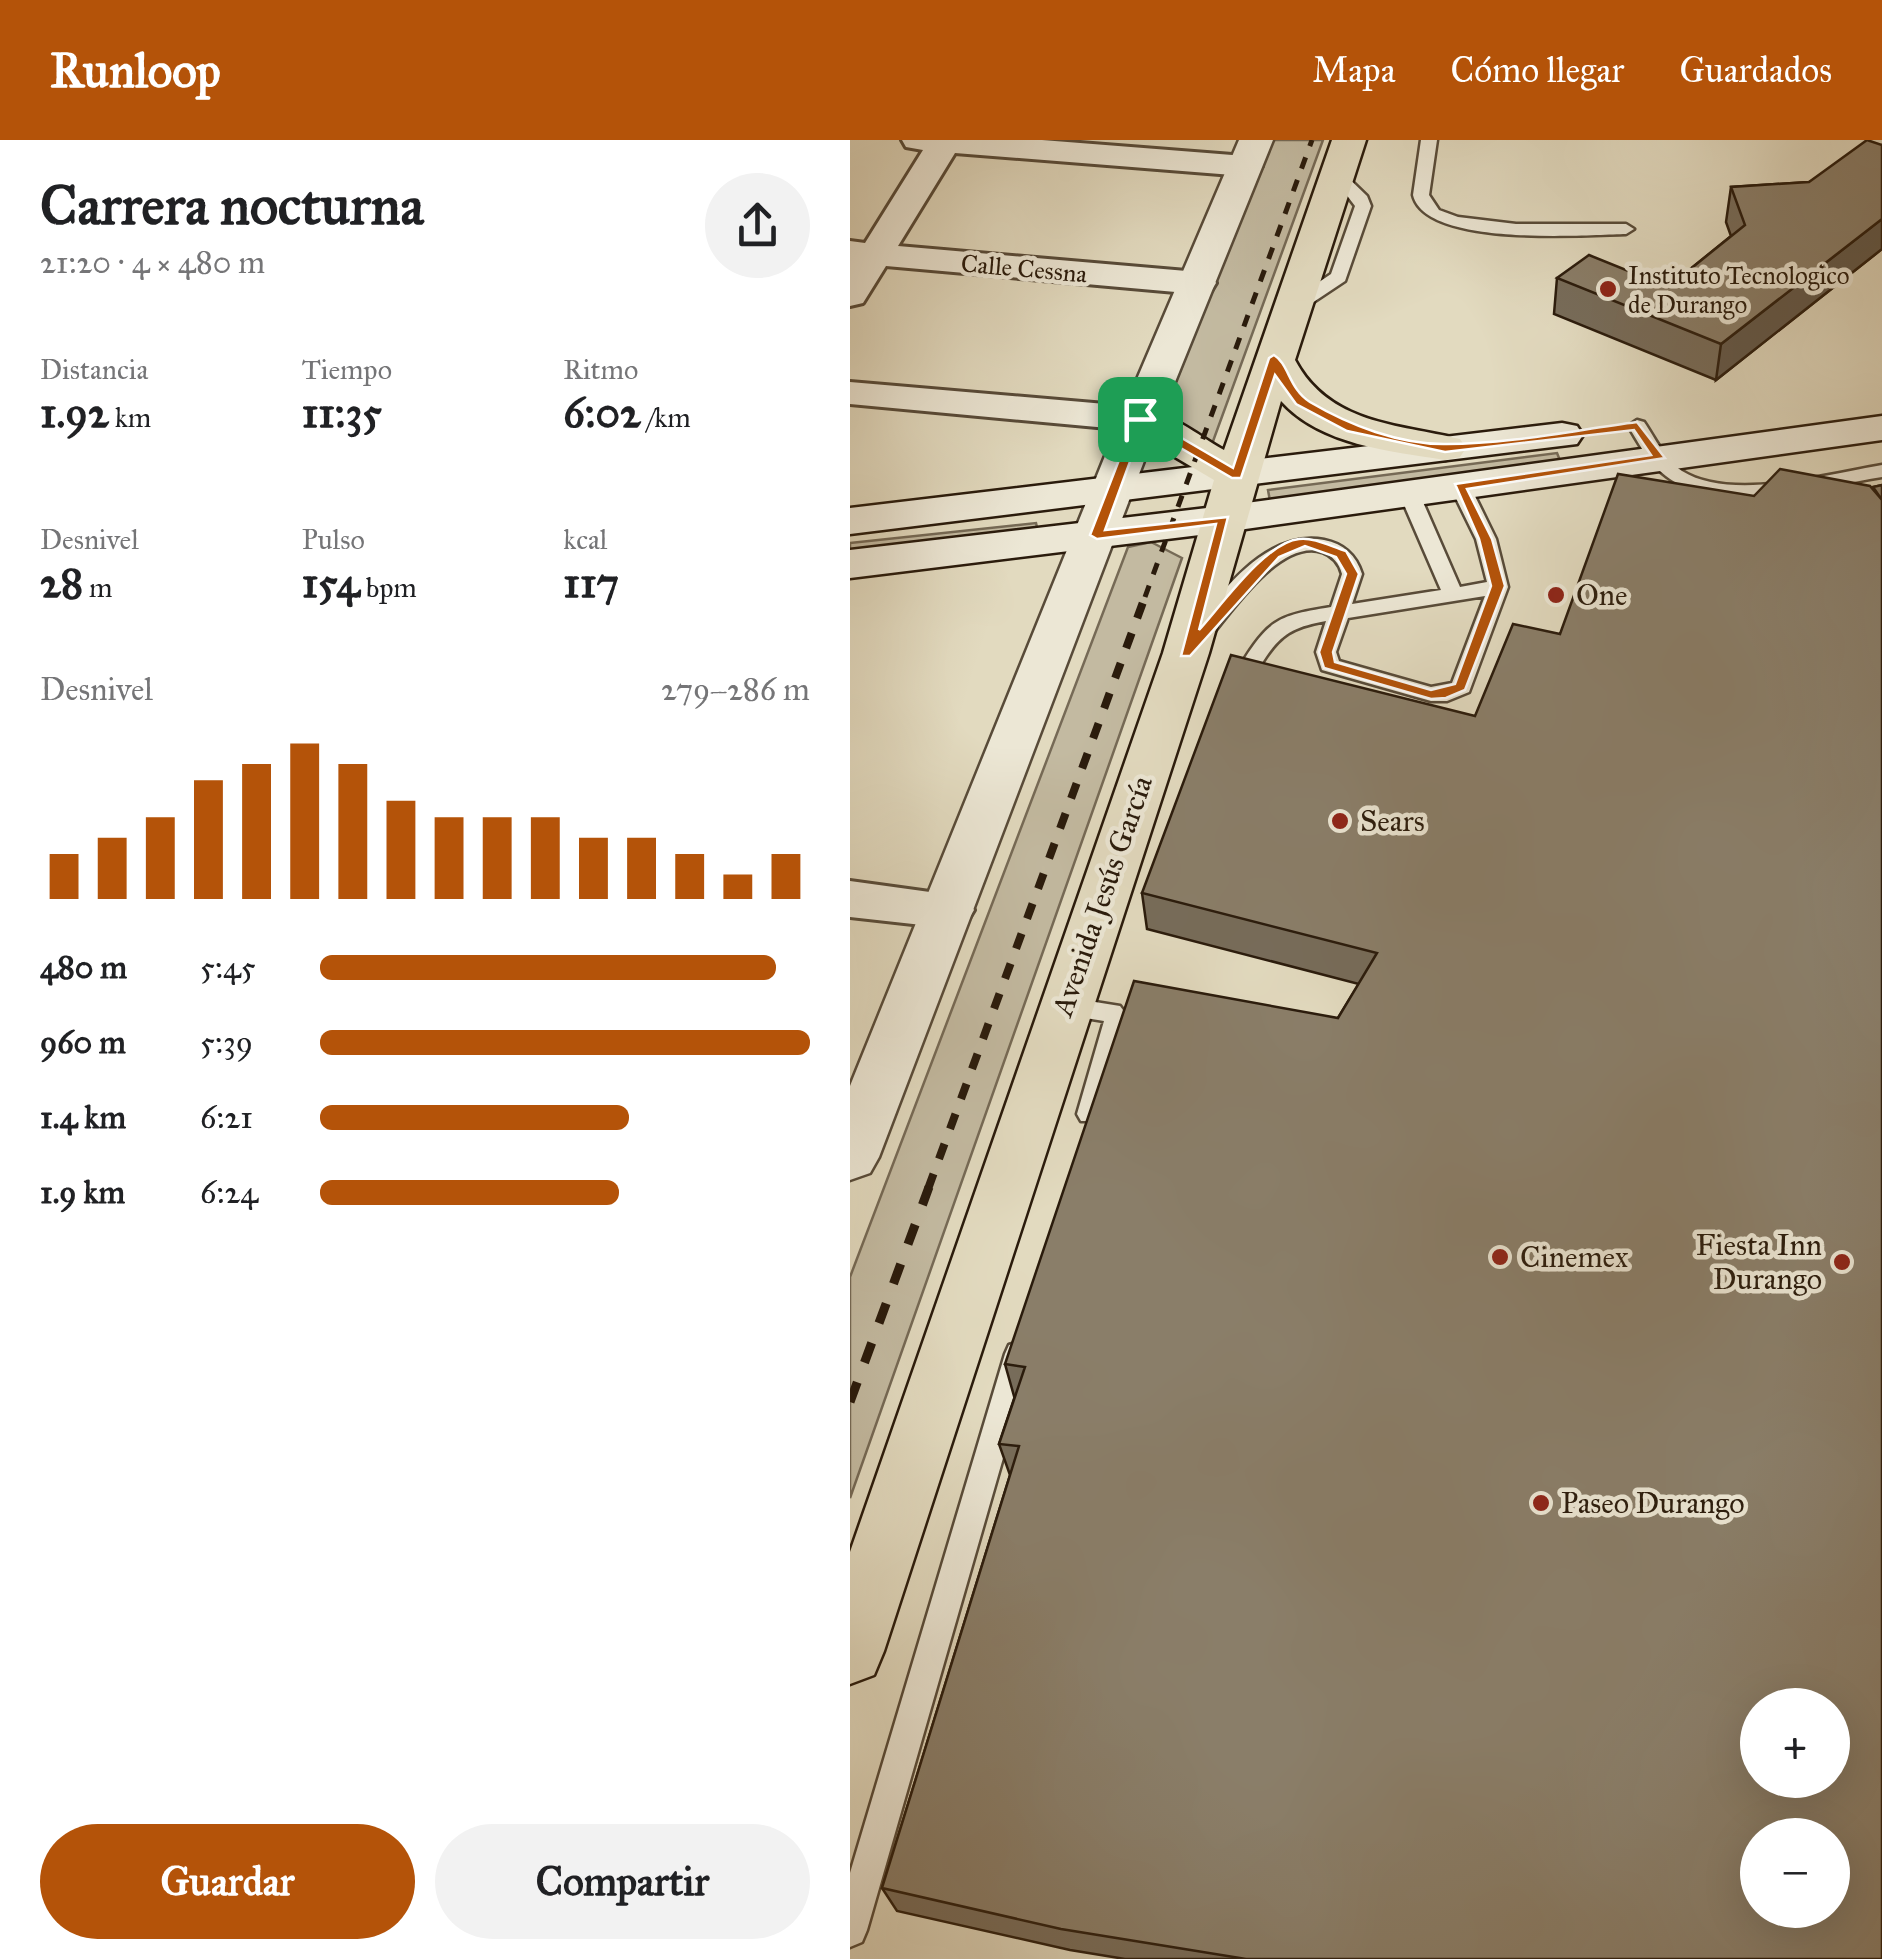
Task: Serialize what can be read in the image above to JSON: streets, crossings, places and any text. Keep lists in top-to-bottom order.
{
  "streets": {
    "main road": ["Avenida Jesús García"],
    "street": ["Calle Cessna"]
  },
  "places": [
    "Instituto Tecnologico de Durango",
    "One",
    "Sears",
    "Cinemex",
    "Fiesta Inn Durango",
    "Paseo Durango"
  ],
  "page": {
    "header": "Runloop",
    "nav": ["Mapa", "Cómo llegar", "Guardados"],
    "heading": ["Carrera nocturna", "21:20 · 4 × 480 m"],
    "stats": [
      ["Distancia", "1.92 km"],
      ["Tiempo", "11:35"],
      ["Ritmo", "6:02 /km"],
      ["Desnivel", "28 m"],
      ["Pulso", "154 bpm"],
      ["kcal", "117"]
    ],
    "chart": ["Desnivel", "279–286 m"],
    "list": [
      {
        "name": "480 m",
        "note": "5:45"
      },
      {
        "name": "960 m",
        "note": "5:39"
      },
      {
        "name": "1.4 km",
        "note": "6:21"
      },
      {
        "name": "1.9 km",
        "note": "6:24"
      }
    ],
    "map_buttons": ["+", "−"],
    "buttons": ["Guardar", "Compartir"]
  }
}
